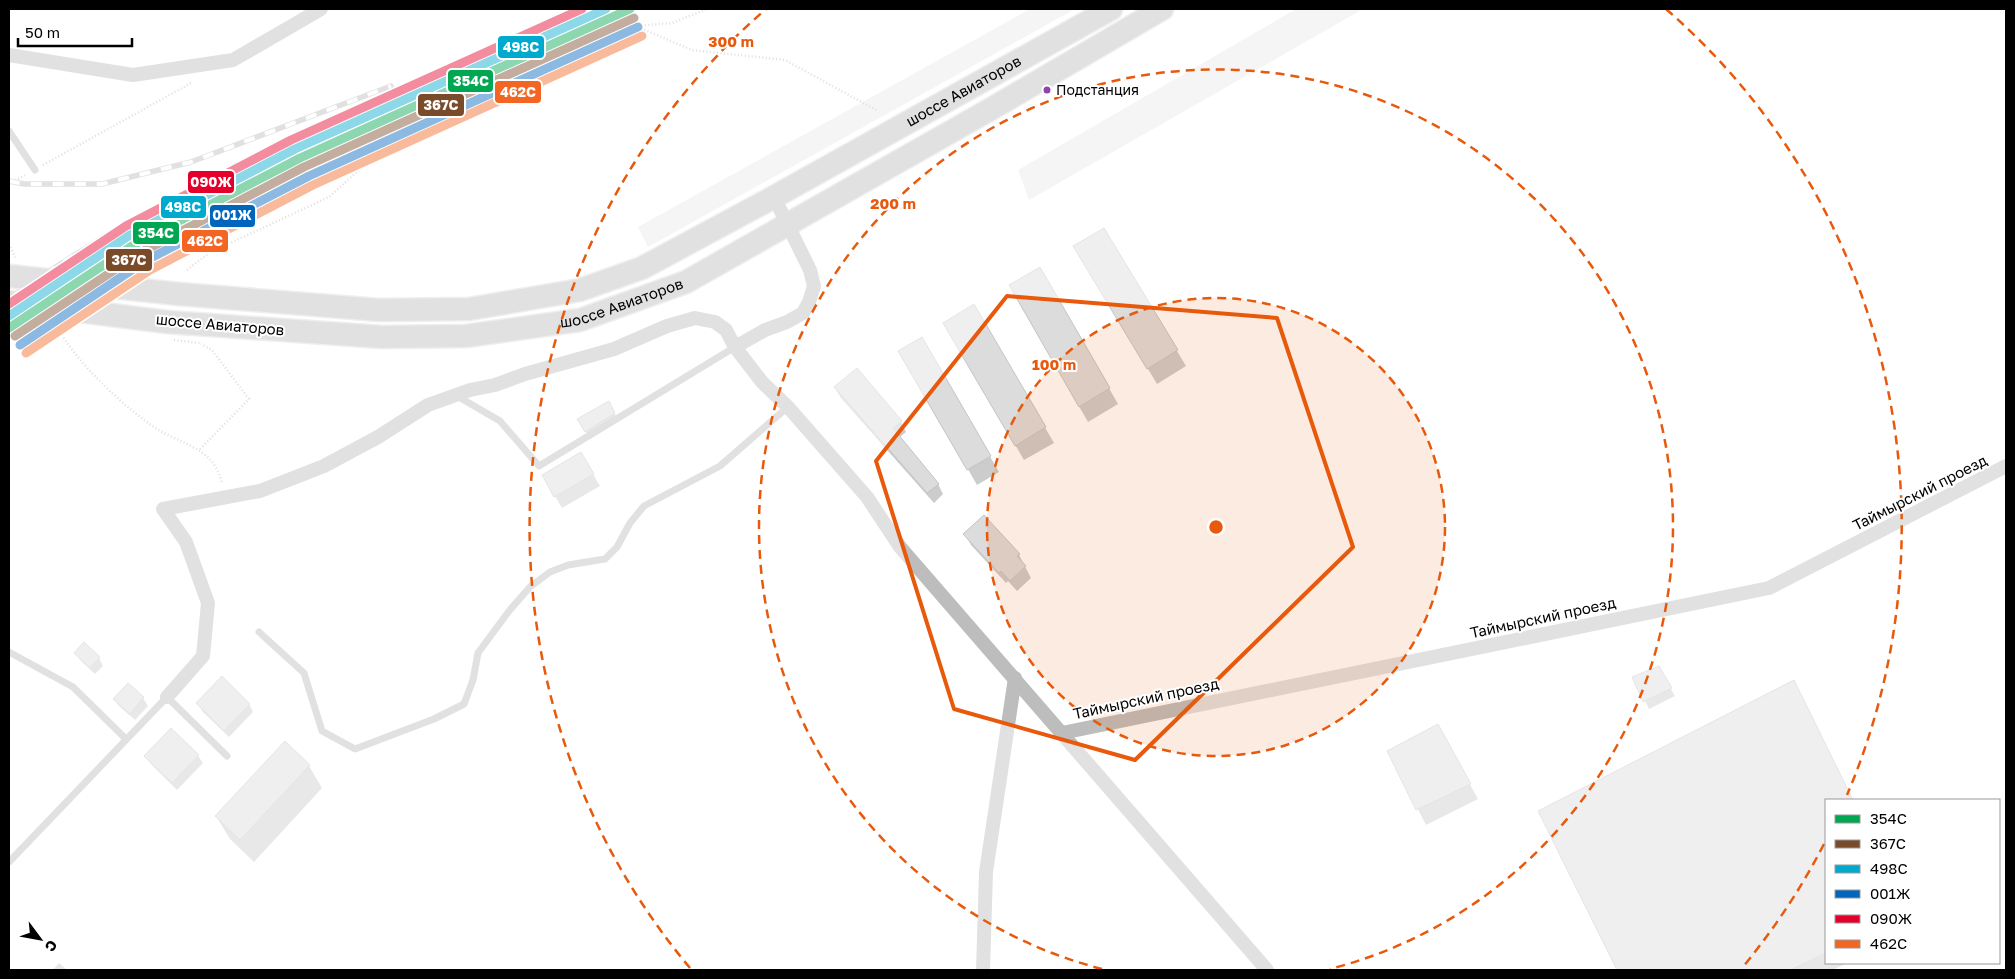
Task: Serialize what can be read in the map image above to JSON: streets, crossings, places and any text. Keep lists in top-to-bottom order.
{
  "streets": {
    "main road": ["шоссе Авиаторов"],
    "street": ["Таймырский проезд"]
  },
  "places": ["Подстанция"],
  "lines": [
    "transit line 354С",
    "transit line 498С",
    "transit line 090Ж",
    "transit line 367С",
    "transit line 001Ж",
    "transit line 462С"
  ],
  "legend": [
    "354С",
    "367С",
    "498С",
    "001Ж",
    "090Ж",
    "462С"
  ],
  "scale_bar": "50 m",
  "north": "bottom right",
  "rings": ["300 m", "200 m", "100 m"]
}
